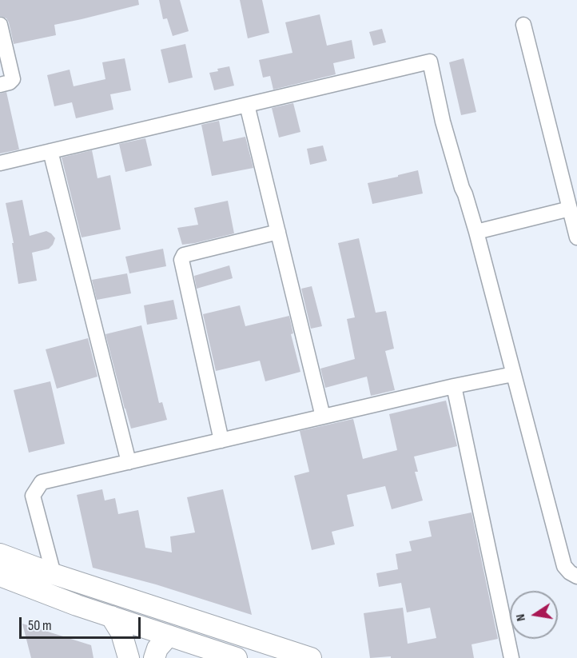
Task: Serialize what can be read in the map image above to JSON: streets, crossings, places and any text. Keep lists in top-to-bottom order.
{
  "scale_bar": "50 m",
  "north": "left"
}
